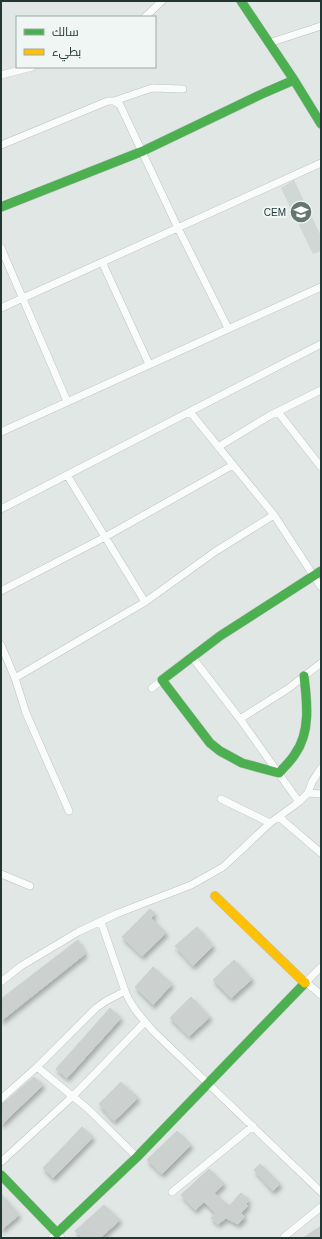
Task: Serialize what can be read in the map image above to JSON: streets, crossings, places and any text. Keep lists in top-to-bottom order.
{
  "places": {
    "school or university": ["CEM"]
  },
  "legend": ["سالك", "بطيء"]
}
